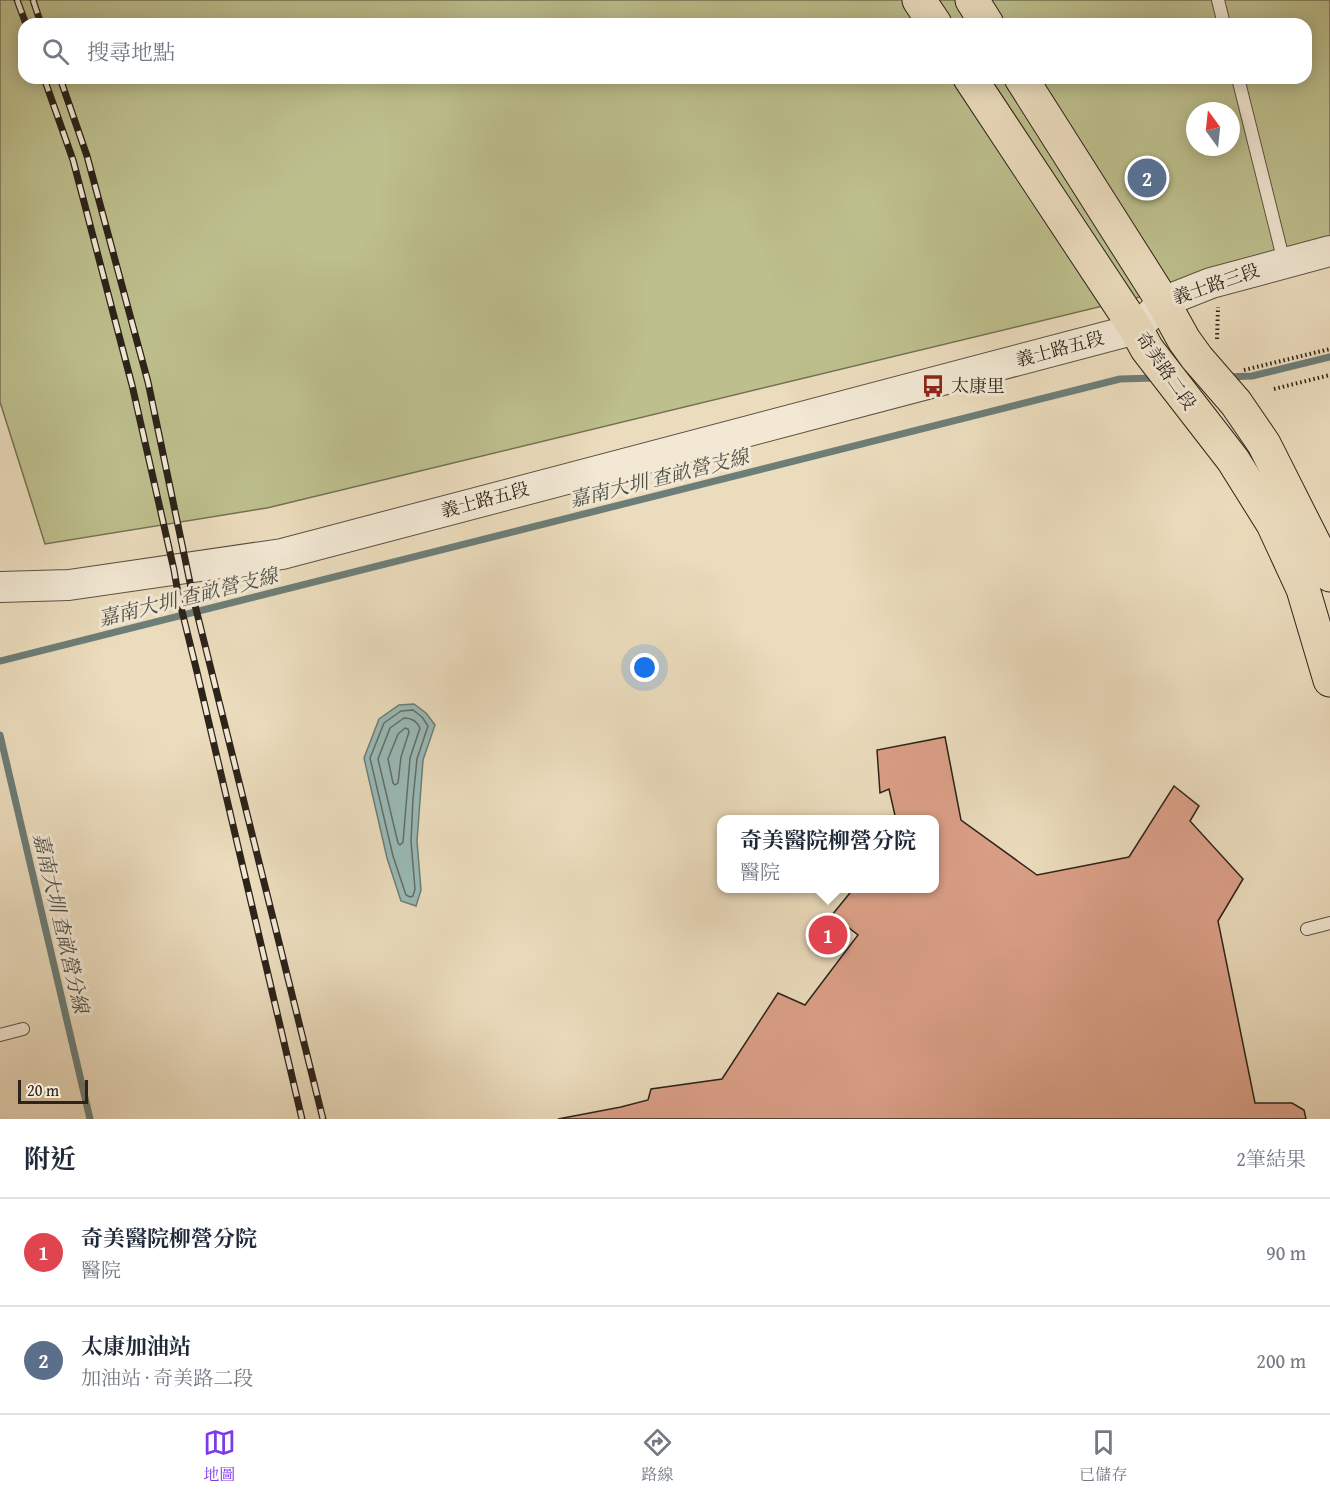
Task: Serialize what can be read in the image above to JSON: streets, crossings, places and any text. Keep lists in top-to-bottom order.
{
  "streets": {
    "main road": ["奇美路二段"],
    "street": ["義士路三段", "義士路五段"]
  },
  "crossings": [
    ["義士路三段", "奇美路二段"],
    ["義士路五段", "奇美路二段"]
  ],
  "water": ["嘉南大圳 查畝營支線", "嘉南大圳 查畝營分線"],
  "places": {
    "bus stop": ["太康里"]
  },
  "scale_bar": "20 m",
  "north": "top",
  "page": {
    "search": "搜尋地點",
    "pins": ["2", "1"],
    "popup": ["奇美醫院柳營分院", "醫院"],
    "scale": "20 m",
    "heading": ["附近", "2筆結果"],
    "list": [
      {
        "mark": "1",
        "name": "奇美醫院柳營分院",
        "note": "醫院",
        "value": "90 m"
      },
      {
        "mark": "2",
        "name": "太康加油站",
        "note": "加油站 · 奇美路二段",
        "value": "200 m"
      }
    ],
    "nav": ["地圖", "路線", "已儲存"]
  }
}
